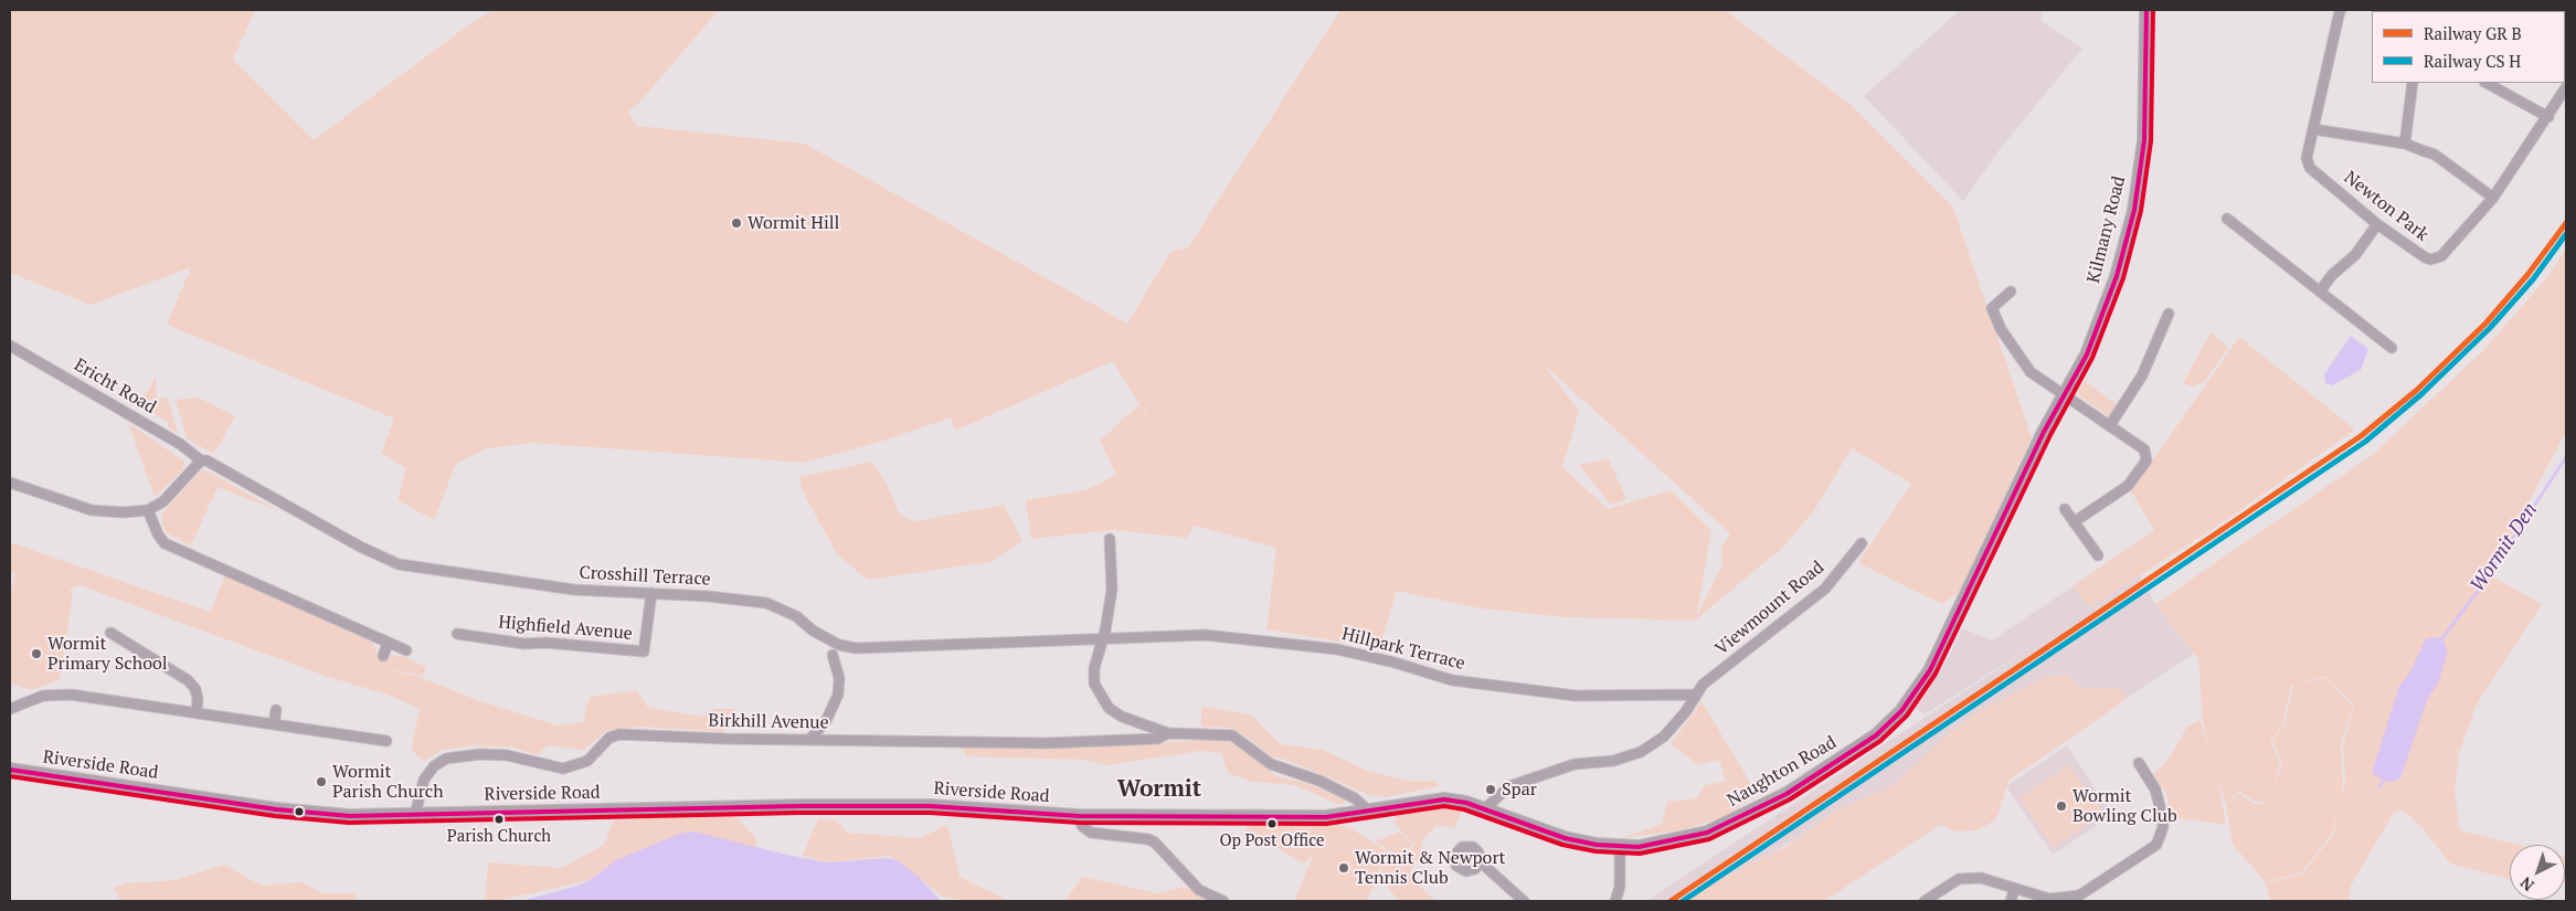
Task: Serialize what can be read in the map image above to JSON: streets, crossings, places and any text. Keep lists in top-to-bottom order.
{
  "streets": {
    "main road": ["Kilmany Road", "Riverside Road", "Naughton Road"],
    "street": [
      "Newton Park",
      "Ericht Road",
      "Crosshill Terrace",
      "Viewmount Road",
      "Highfield Avenue",
      "Hillpark Terrace",
      "Birkhill Avenue"
    ]
  },
  "crossings": [
    ["Kilmany Road", "Naughton Road"],
    ["Ericht Road", "Crosshill Terrace"],
    ["Crosshill Terrace", "Highfield Avenue"],
    ["Crosshill Terrace", "Hillpark Terrace"],
    ["Viewmount Road", "Hillpark Terrace"],
    ["Viewmount Road", "Naughton Road"],
    ["Birkhill Avenue", "Riverside Road"],
    ["Riverside Road", "Naughton Road"]
  ],
  "districts": ["Wormit"],
  "water": ["Wormit Den"],
  "places": [
    "Wormit Hill",
    "Wormit Primary School",
    "Wormit Parish Church",
    "Spar",
    "Wormit Bowling Club",
    "Parish Church",
    "Op Post Office",
    "Wormit & Newport Tennis Club"
  ],
  "legend": ["Railway GR B", "Railway CS H"],
  "north": "bottom left"
}
